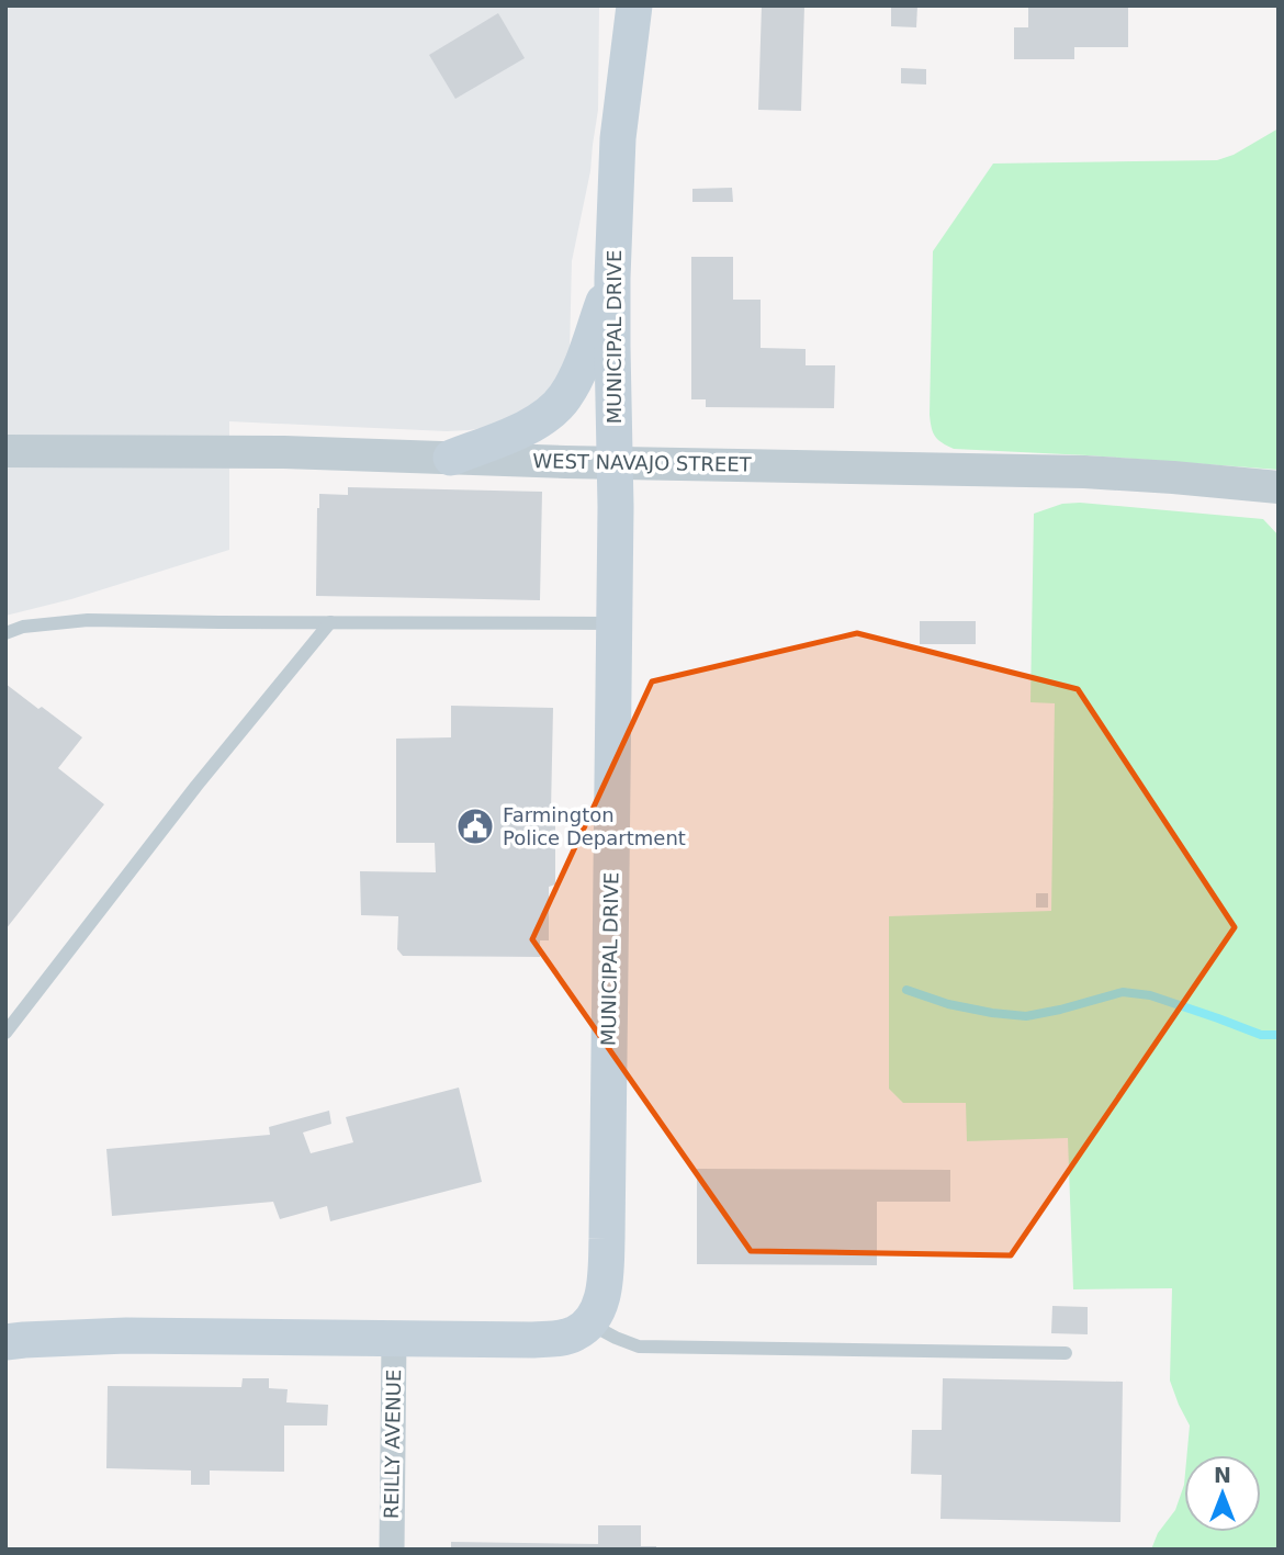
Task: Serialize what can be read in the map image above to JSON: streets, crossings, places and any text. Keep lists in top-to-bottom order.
{
  "streets": {
    "main road": ["MUNICIPAL DRIVE"],
    "street": ["WEST NAVAJO STREET", "REILLY AVENUE"]
  },
  "crossings": [
    ["MUNICIPAL DRIVE", "WEST NAVAJO STREET"]
  ],
  "places": {
    "public building": ["Farmington Police Department"]
  },
  "north": "top"
}
